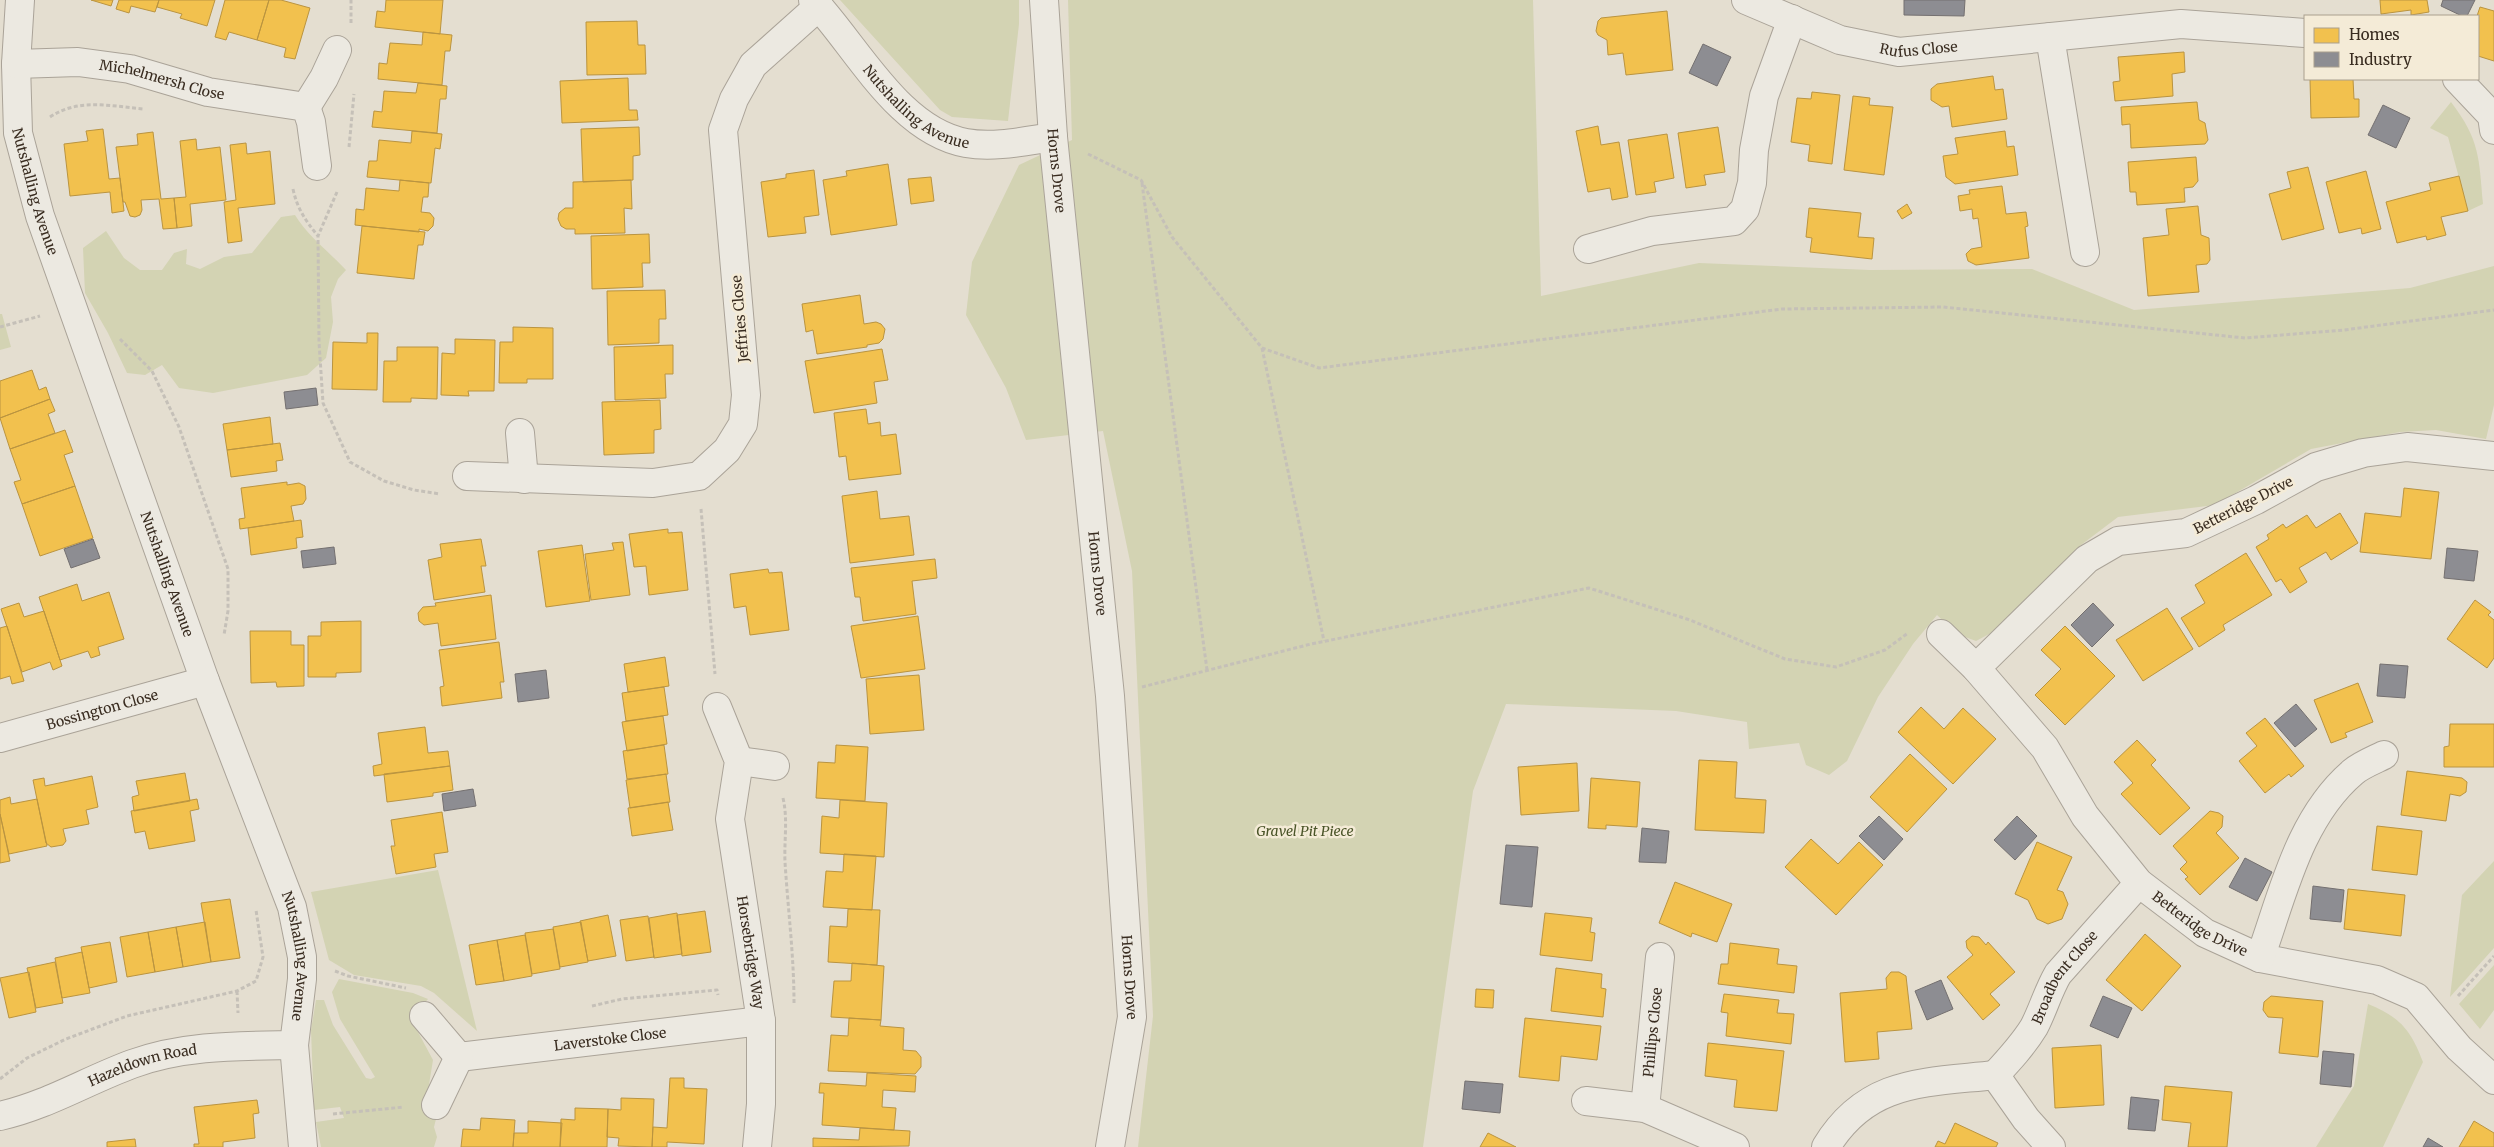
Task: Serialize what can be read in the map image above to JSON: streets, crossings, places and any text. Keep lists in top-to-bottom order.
{
  "streets": {
    "street": [
      "Rufus Close",
      "Michelmersh Close",
      "Nutshalling Avenue",
      "Horns Drove",
      "Jeffries Close",
      "Betteridge Drive",
      "Bossington Close",
      "Horsebridge Way",
      "Broadbent Close",
      "Phillips Close",
      "Laverstoke Close",
      "Hazeldown Road"
    ]
  },
  "crossings": [
    ["Michelmersh Close", "Nutshalling Avenue"],
    ["Nutshalling Avenue", "Horns Drove"],
    ["Nutshalling Avenue", "Jeffries Close"],
    ["Nutshalling Avenue", "Bossington Close"],
    ["Nutshalling Avenue", "Hazeldown Road"],
    ["Betteridge Drive", "Broadbent Close"],
    ["Horsebridge Way", "Laverstoke Close"]
  ],
  "parks": ["Gravel Pit Piece"],
  "legend": ["Homes", "Industry"]
}
